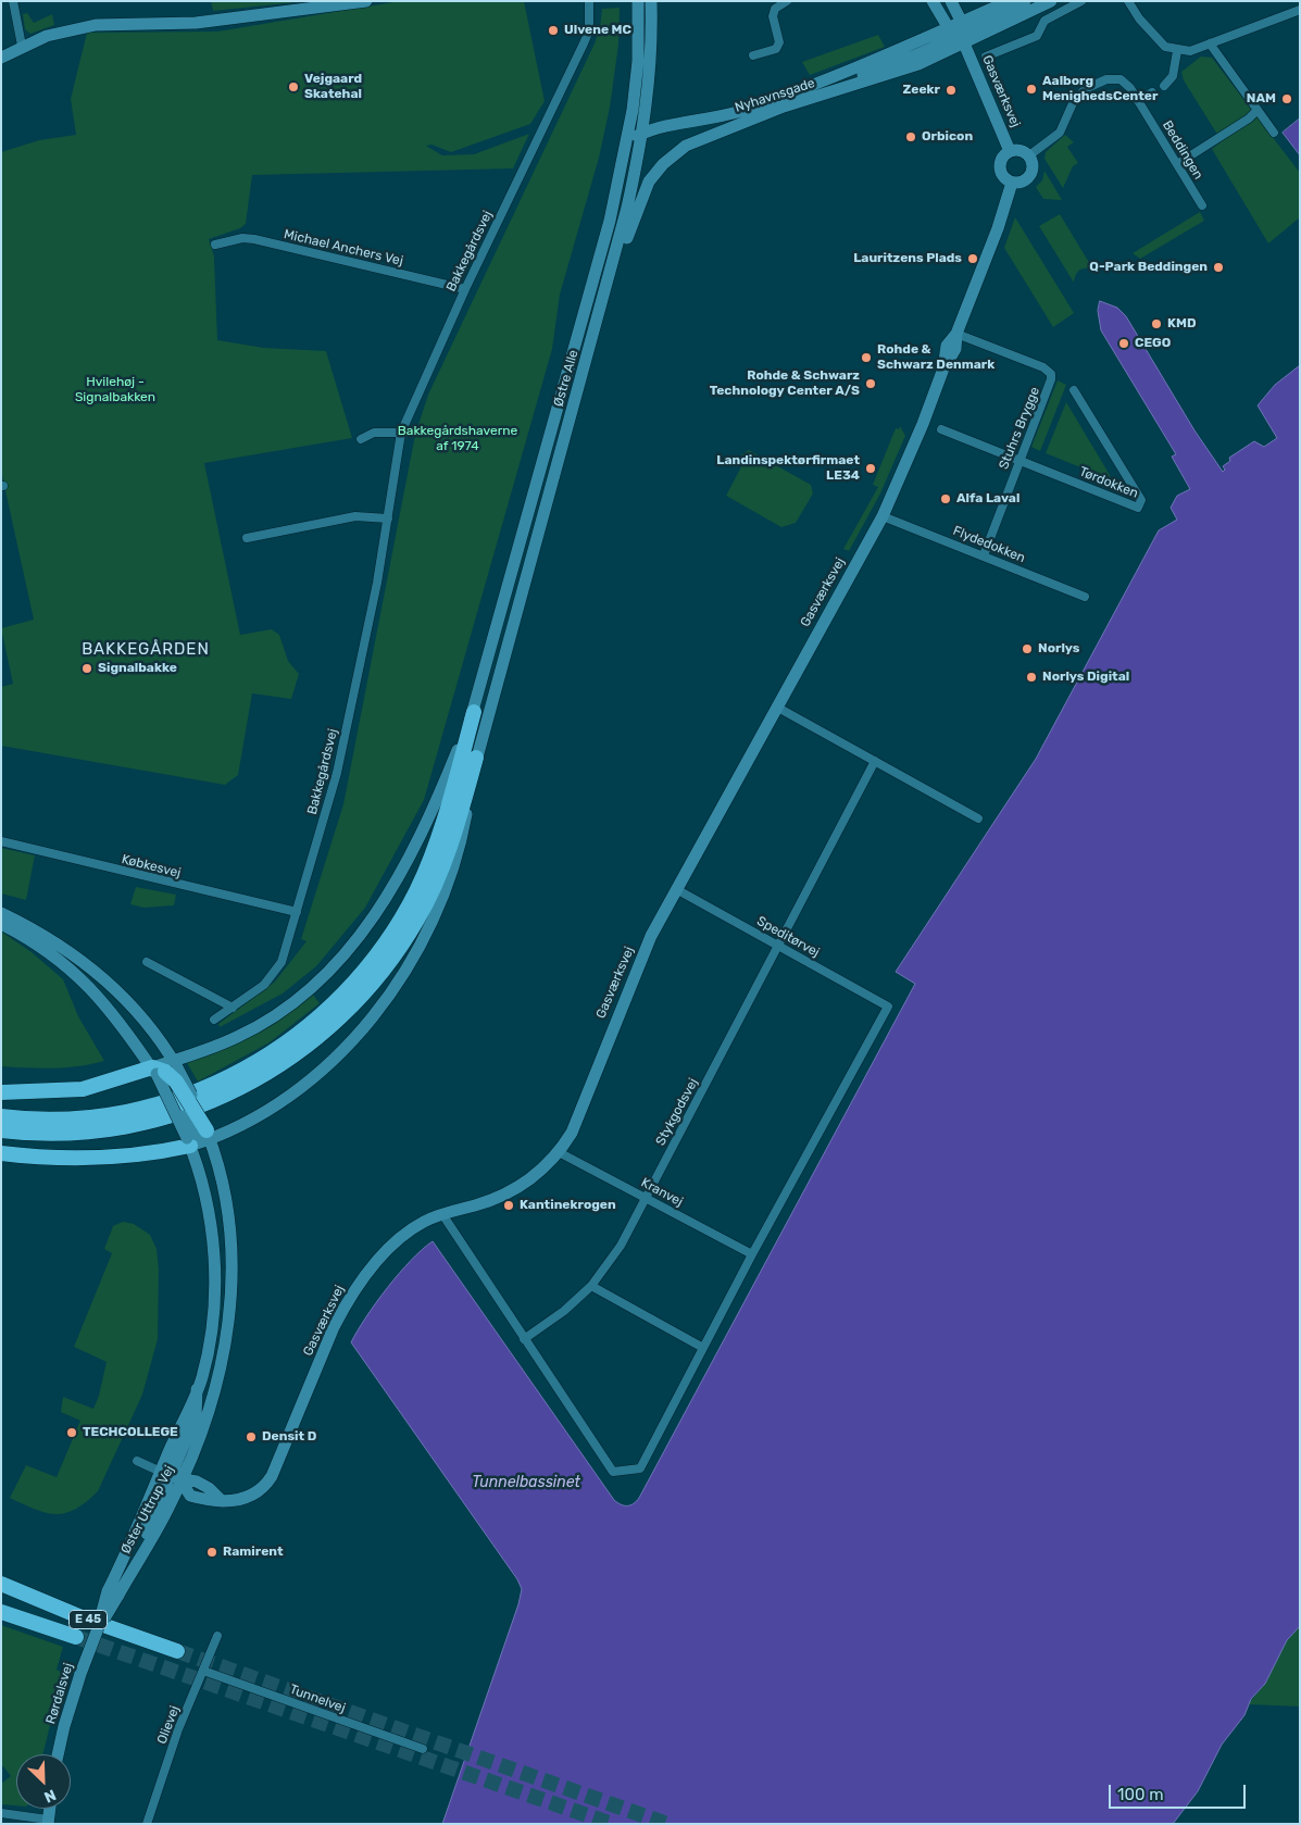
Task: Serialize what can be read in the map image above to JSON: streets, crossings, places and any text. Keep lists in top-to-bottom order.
{
  "streets": {
    "highway": ["E 45"],
    "street": [
      "Gasværksvej",
      "Nyhavnsgade",
      "Beddingen",
      "Michael Anchers Vej",
      "Bakkegårdsvej",
      "Østre Alle",
      "Stuhrs Brygge",
      "Tørdokken",
      "Flydedokken",
      "Købkesvej",
      "Speditørvej",
      "Stykgodsvej",
      "Kranvej",
      "Øster Uttrup Vej",
      "Rørdalsvej",
      "Tunnelvej",
      "Olievej"
    ]
  },
  "crossings": [
    ["Gasværksvej", "Nyhavnsgade"],
    ["Gasværksvej", "Beddingen"],
    ["Gasværksvej", "Stuhrs Brygge"],
    ["Gasværksvej", "Flydedokken"],
    ["Gasværksvej", "Speditørvej"],
    ["Gasværksvej", "Kranvej"],
    ["Gasværksvej", "Øster Uttrup Vej"],
    ["Nyhavnsgade", "Østre Alle"],
    ["Michael Anchers Vej", "Bakkegårdsvej"],
    ["Bakkegårdsvej", "Købkesvej"],
    ["Østre Alle", "Øster Uttrup Vej"],
    ["Stuhrs Brygge", "Tørdokken"],
    ["Stuhrs Brygge", "Flydedokken"],
    ["Speditørvej", "Stykgodsvej"],
    ["Speditørvej", "Kranvej"],
    ["Stykgodsvej", "Kranvej"],
    ["Øster Uttrup Vej", "Rørdalsvej"],
    ["Tunnelvej", "Olievej"]
  ],
  "districts": ["BAKKEGÅRDEN"],
  "water": ["Tunnelbassinet"],
  "parks": ["Hvilehøj - Signalbakken", "Bakkegårdshaverne af 1974"],
  "places": [
    "Ulvene MC",
    "Vejgaard Skatehal",
    "Aalborg MenighedsCenter",
    "Zeekr",
    "NAM",
    "Orbicon",
    "Lauritzens Plads",
    "Q-Park Beddingen",
    "KMD",
    "CEGO",
    "Rohde & Schwarz Denmark",
    "Rohde & Schwarz Technology Center A/S",
    "Landinspektørfirmaet LE34",
    "Alfa Laval",
    "Norlys",
    "Signalbakke",
    "Norlys Digital",
    "Kantinekrogen",
    "TECHCOLLEGE",
    "Densit D",
    "Ramirent"
  ],
  "scale_bar": "100 m",
  "north": "bottom right"
}
